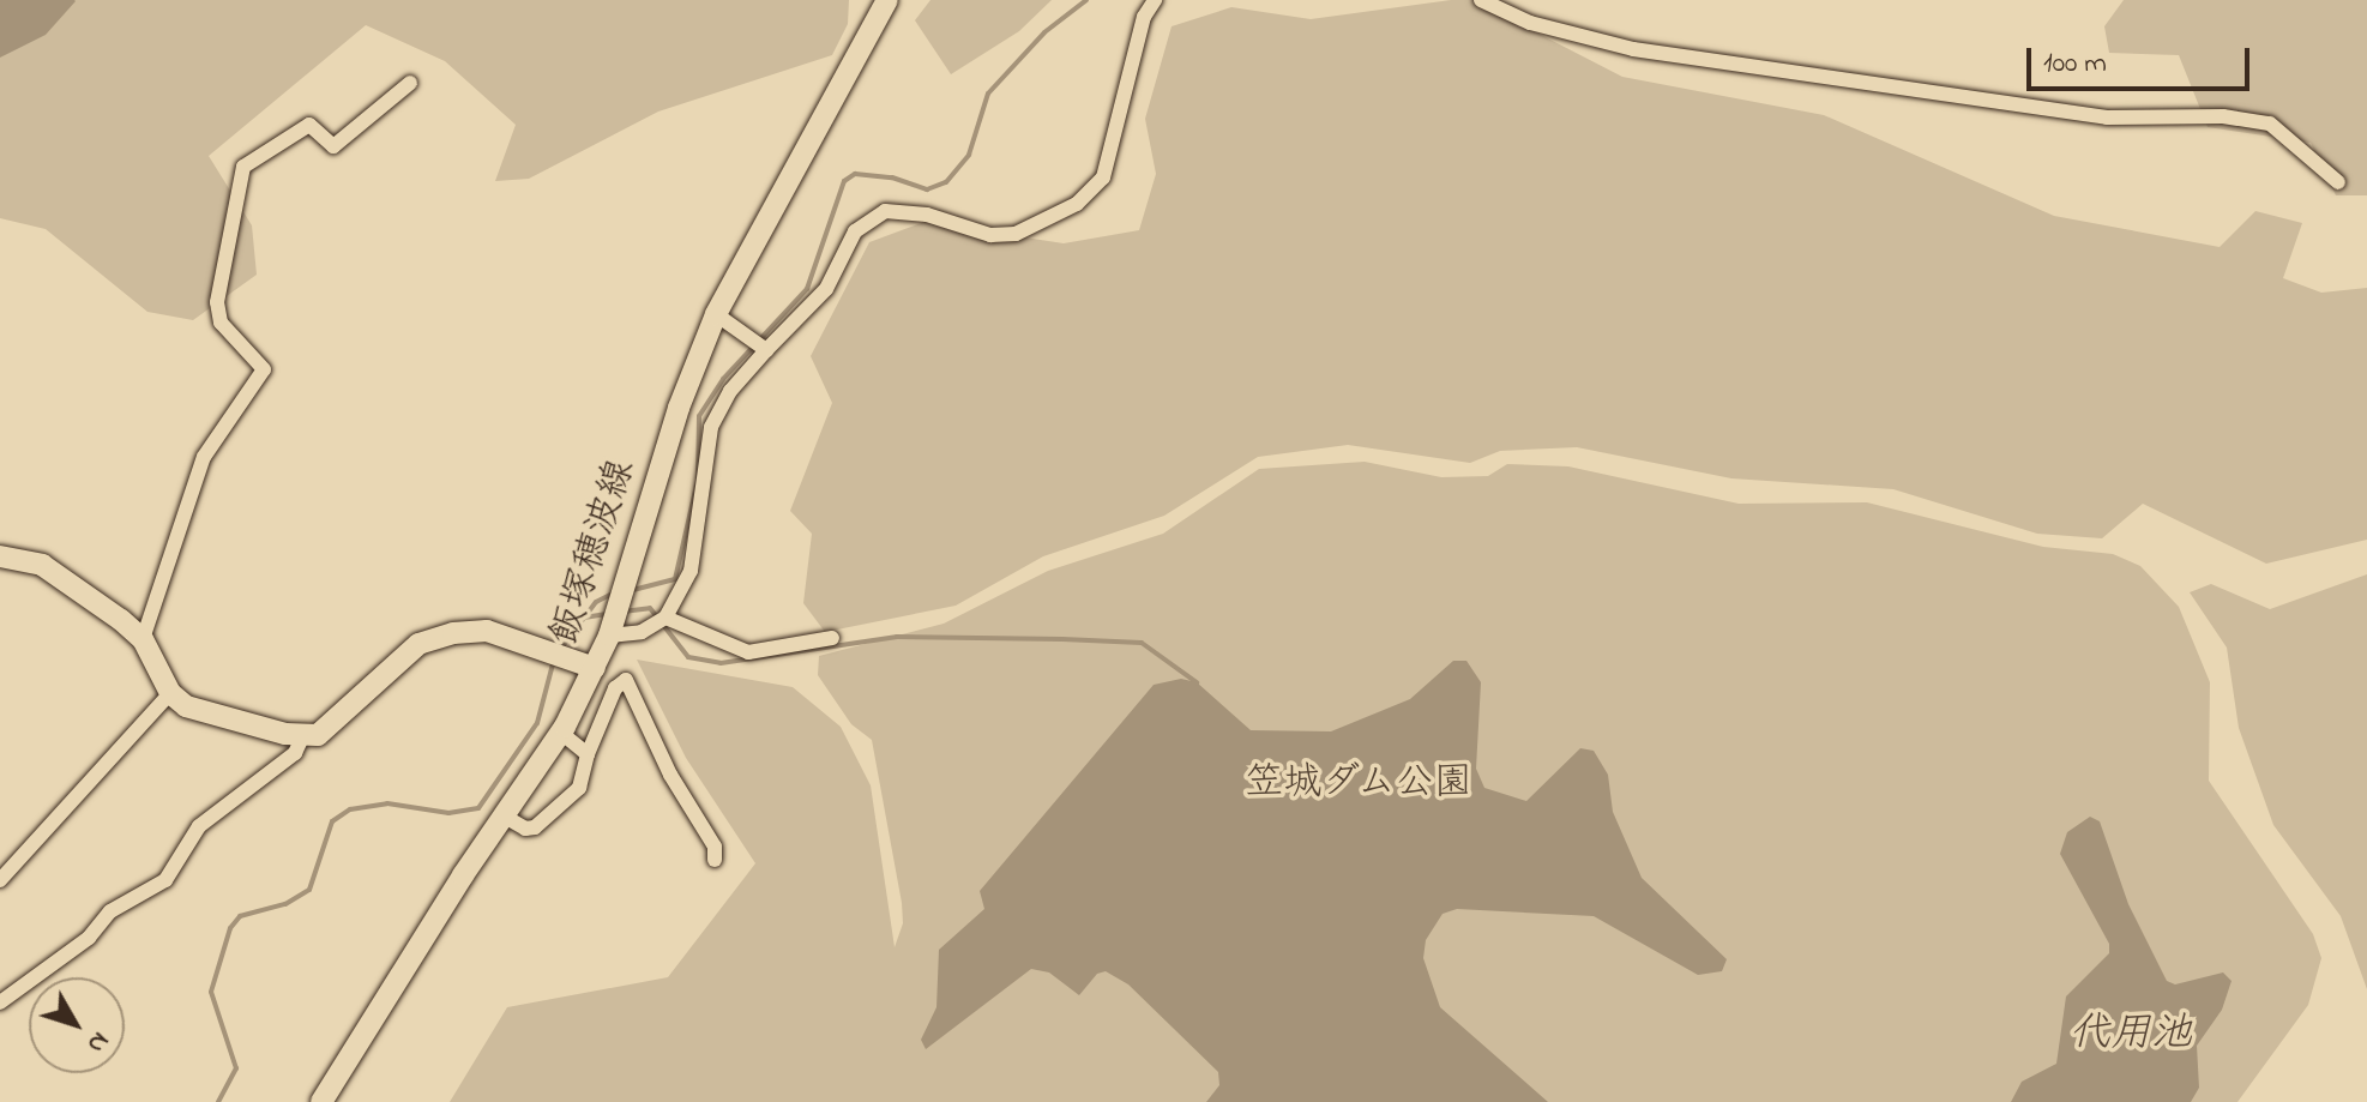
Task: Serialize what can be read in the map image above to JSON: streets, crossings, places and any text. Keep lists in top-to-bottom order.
{
  "streets": {
    "main road": ["飯塚穂波線"]
  },
  "water": ["代用池"],
  "parks": ["笠城ダム公園"],
  "scale_bar": "100 m",
  "north": "bottom right"
}
